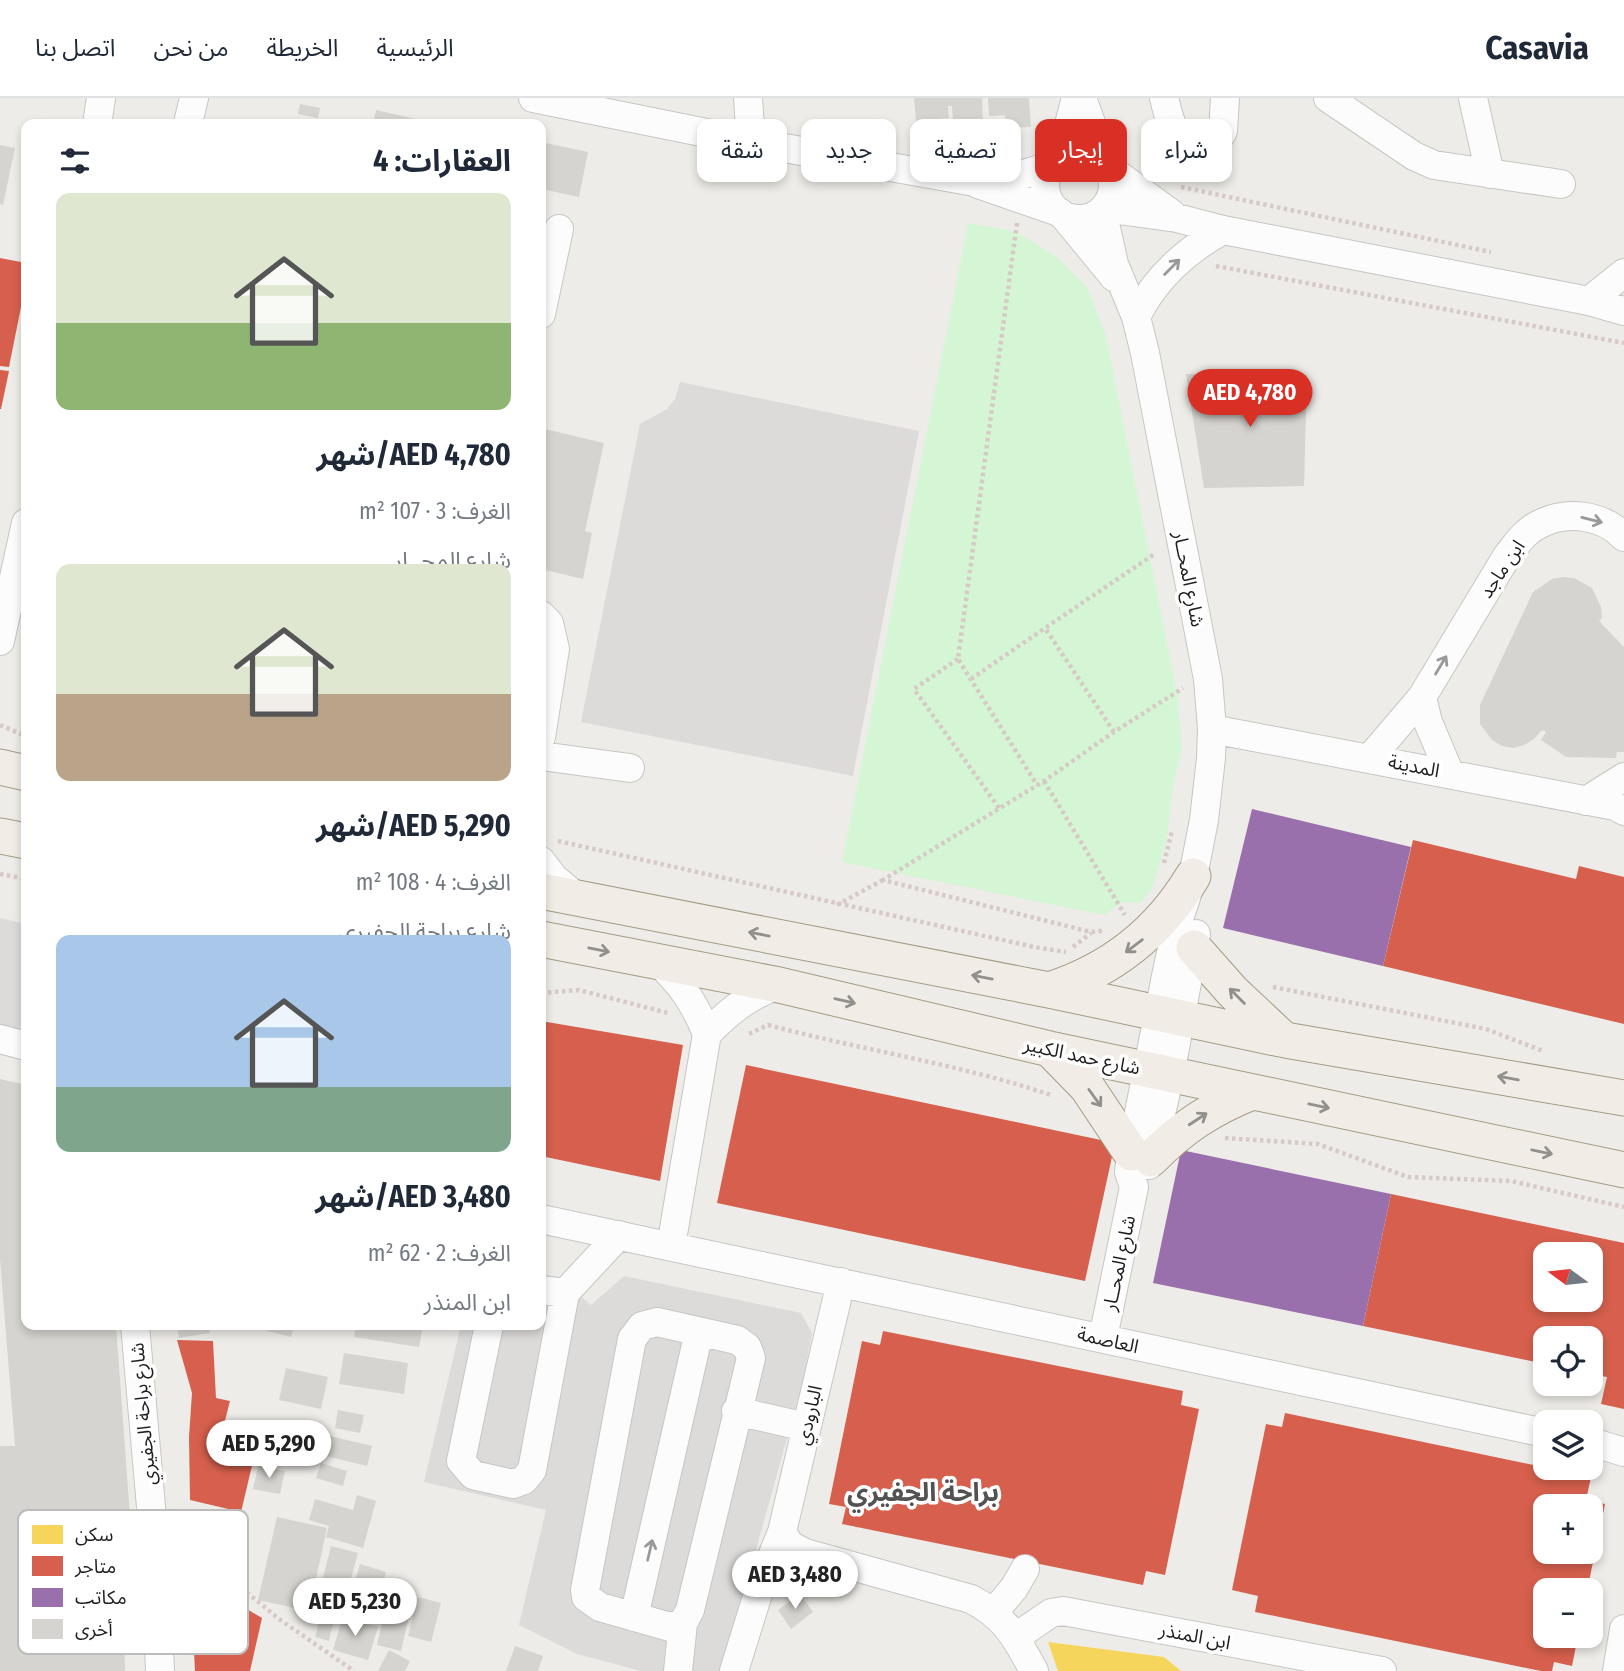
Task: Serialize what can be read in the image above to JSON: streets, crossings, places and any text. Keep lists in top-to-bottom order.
{
  "streets": {
    "main road": ["شارع حمد الكبير"],
    "street": [
      "ابن ماجد",
      "شارع المحــار",
      "المدينة",
      "العاصمة",
      "شارع براحة الجفيري",
      "البارودي",
      "ابن المنذر"
    ]
  },
  "crossings": [
    ["ابن ماجد", "المدينة"],
    ["شارع المحــار", "المدينة"],
    ["شارع المحــار", "شارع حمد الكبير"],
    ["شارع المحــار", "العاصمة"],
    ["العاصمة", "البارودي"]
  ],
  "one_way": ["ابن ماجد"],
  "districts": ["براحة الجفيري"],
  "legend": [
    "سكن",
    "متاجر",
    "مكاتب",
    "أخرى"
  ],
  "north": "left",
  "page": {
    "header": "Casavia",
    "nav": [
      "الرئيسية",
      "الخريطة",
      "من نحن",
      "اتصل بنا"
    ],
    "chip": [
      "شراء",
      "إيجار",
      "تصفية",
      "جديد",
      "شقة"
    ],
    "heading": "العقارات: 4",
    "list": [
      {
        "name": "AED 4,780/شهر",
        "note": "الغرف: 3 · 107 m² · شارع المحــار"
      },
      {
        "name": "AED 5,290/شهر",
        "note": "الغرف: 4 · 108 m² · شارع براحة الجفيري"
      },
      {
        "name": "AED 3,480/شهر",
        "note": "الغرف: 2 · 62 m² · ابن المنذر"
      }
    ],
    "price": [
      "AED 4,780",
      "AED 5,290",
      "AED 3,480",
      "AED 5,230"
    ],
    "map_buttons": ["+", "−"]
  }
}
